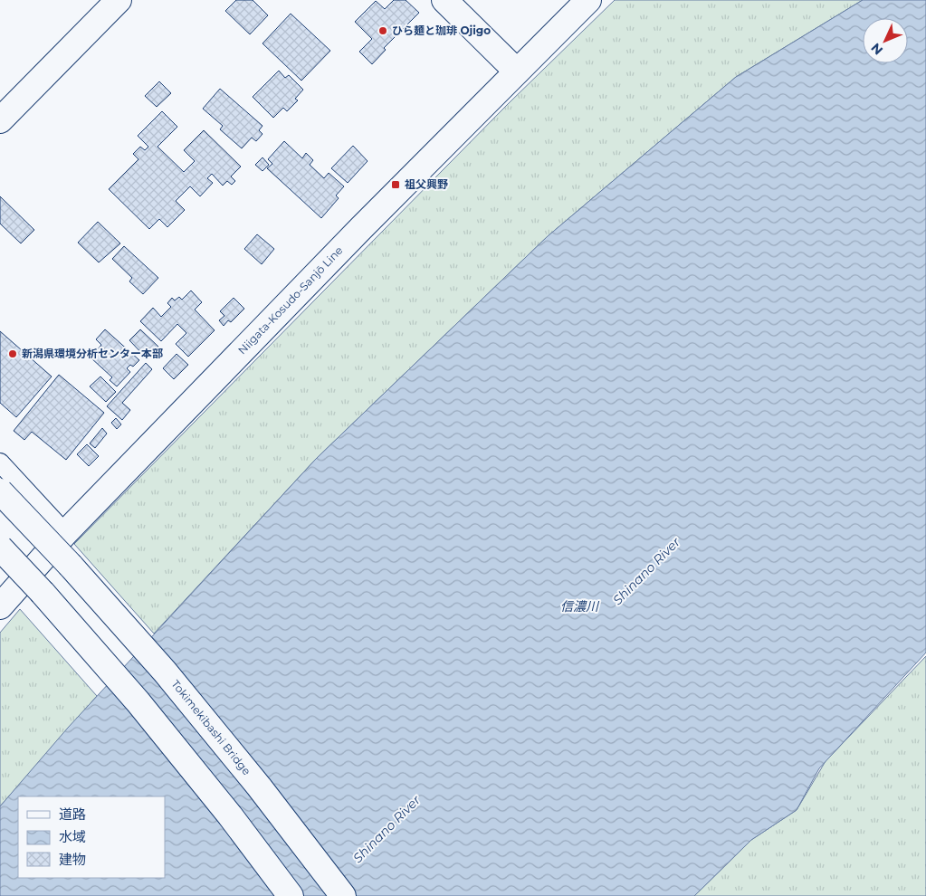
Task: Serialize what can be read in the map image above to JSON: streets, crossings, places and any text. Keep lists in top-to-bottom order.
{
  "streets": {
    "main road": ["Niigata-Kosudo-Sanjō Line"]
  },
  "water": ["Shinano River", "信濃川"],
  "places": {
    "other": ["ひら麺と珈琲 Ojigo", "新潟県環境分析センター本部"],
    "transit": ["祖父興野"]
  },
  "legend": ["道路", "水域", "建物"],
  "north": "bottom left"
}
